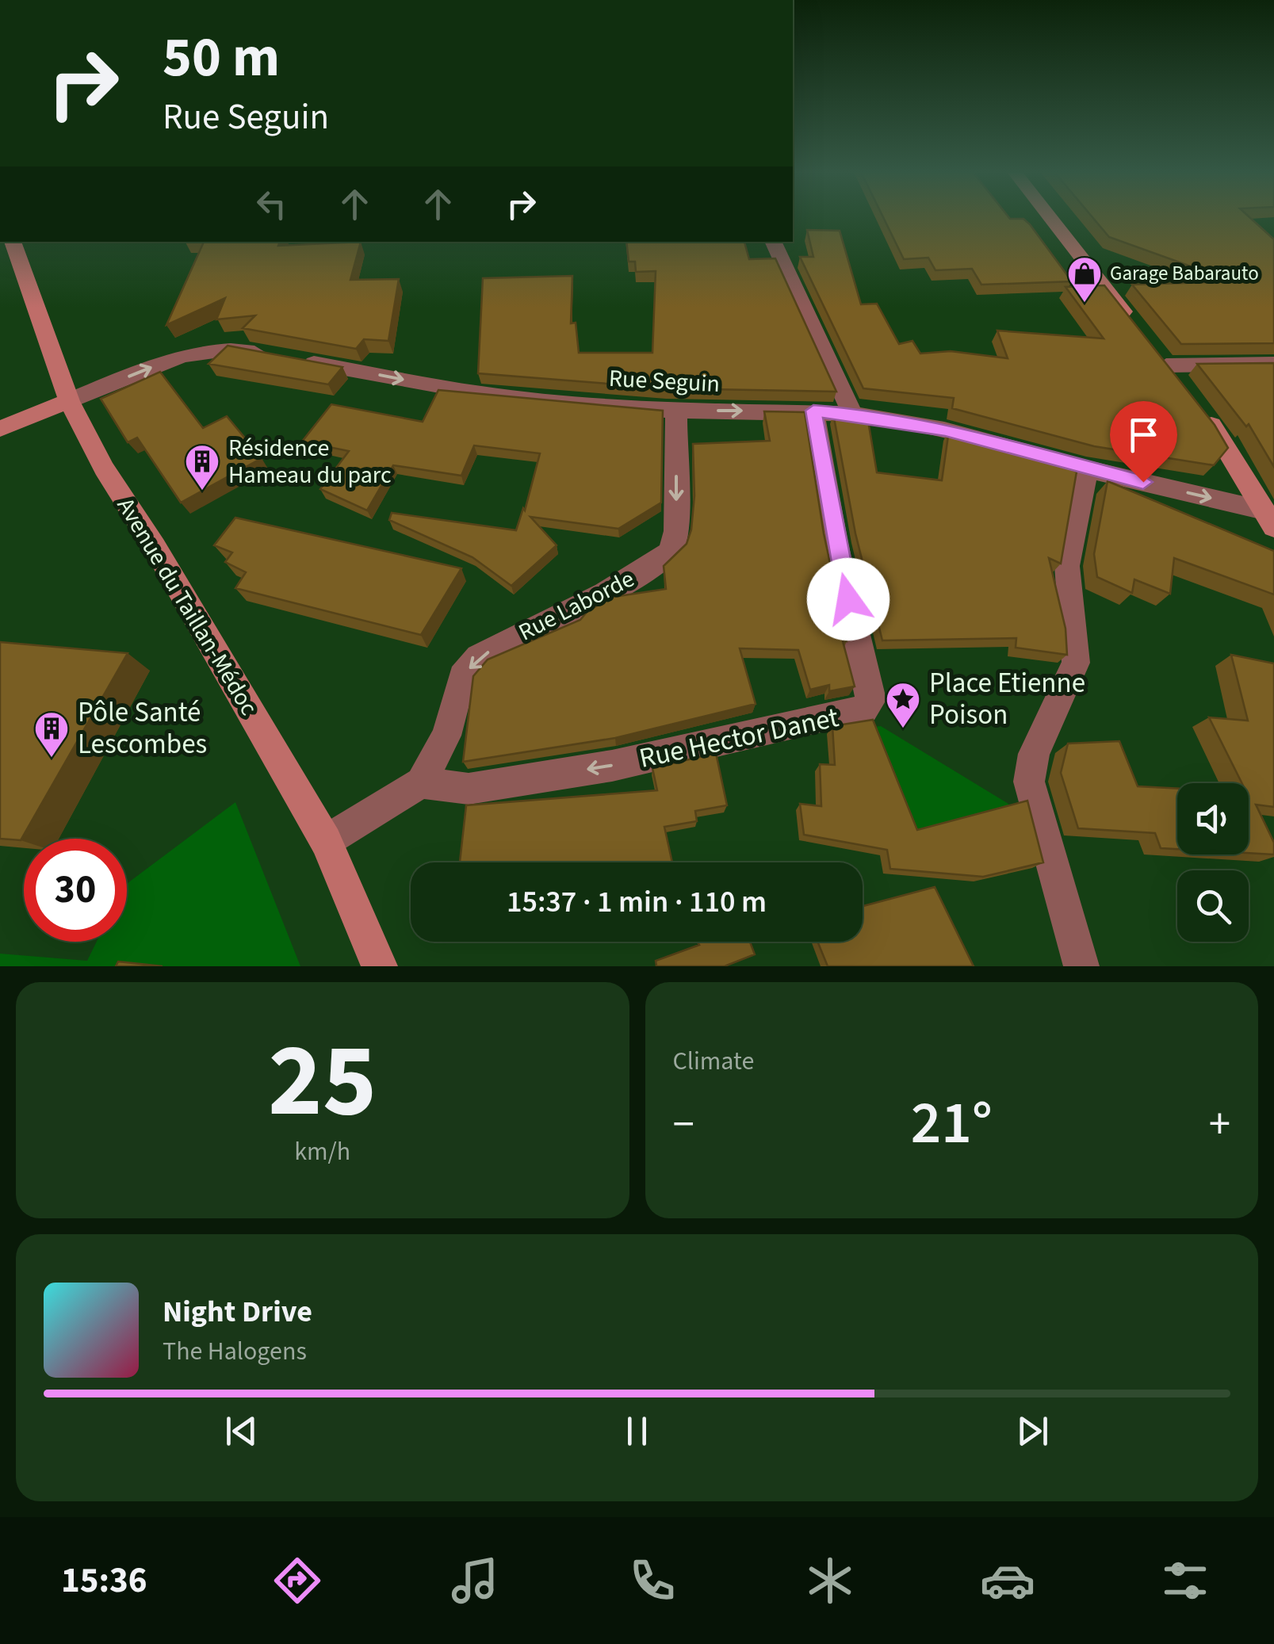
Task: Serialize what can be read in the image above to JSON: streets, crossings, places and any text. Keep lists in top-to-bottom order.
{
  "streets": {
    "street": [
      "Rue Seguin",
      "Rue Laborde",
      "Avenue du Taillan-Médoc",
      "Rue Hector Danet"
    ]
  },
  "crossings": [
    ["Rue Seguin", "Rue Laborde"],
    ["Rue Seguin", "Avenue du Taillan-Médoc"],
    ["Rue Seguin", "Rue Hector Danet"],
    ["Rue Laborde", "Rue Hector Danet"]
  ],
  "one_way": ["Rue Seguin", "Rue Laborde"],
  "places": {
    "shop": ["Garage Babarauto"],
    "building": ["Résidence Hameau du parc", "Pôle Santé Lescombes"],
    "place": ["Place Etienne Poison"]
  },
  "page": {
    "turn": ["50 m", "Rue Seguin"],
    "limit": "30",
    "trip": "15:37 · 1 min · 110 m",
    "tile": [
      ["25", "km/h"],
      "Climate"
    ],
    "heat": ["−", "21°", "+"],
    "song": ["Night Drive", "The Halogens"],
    "tabs": "15:36"
  }
}
